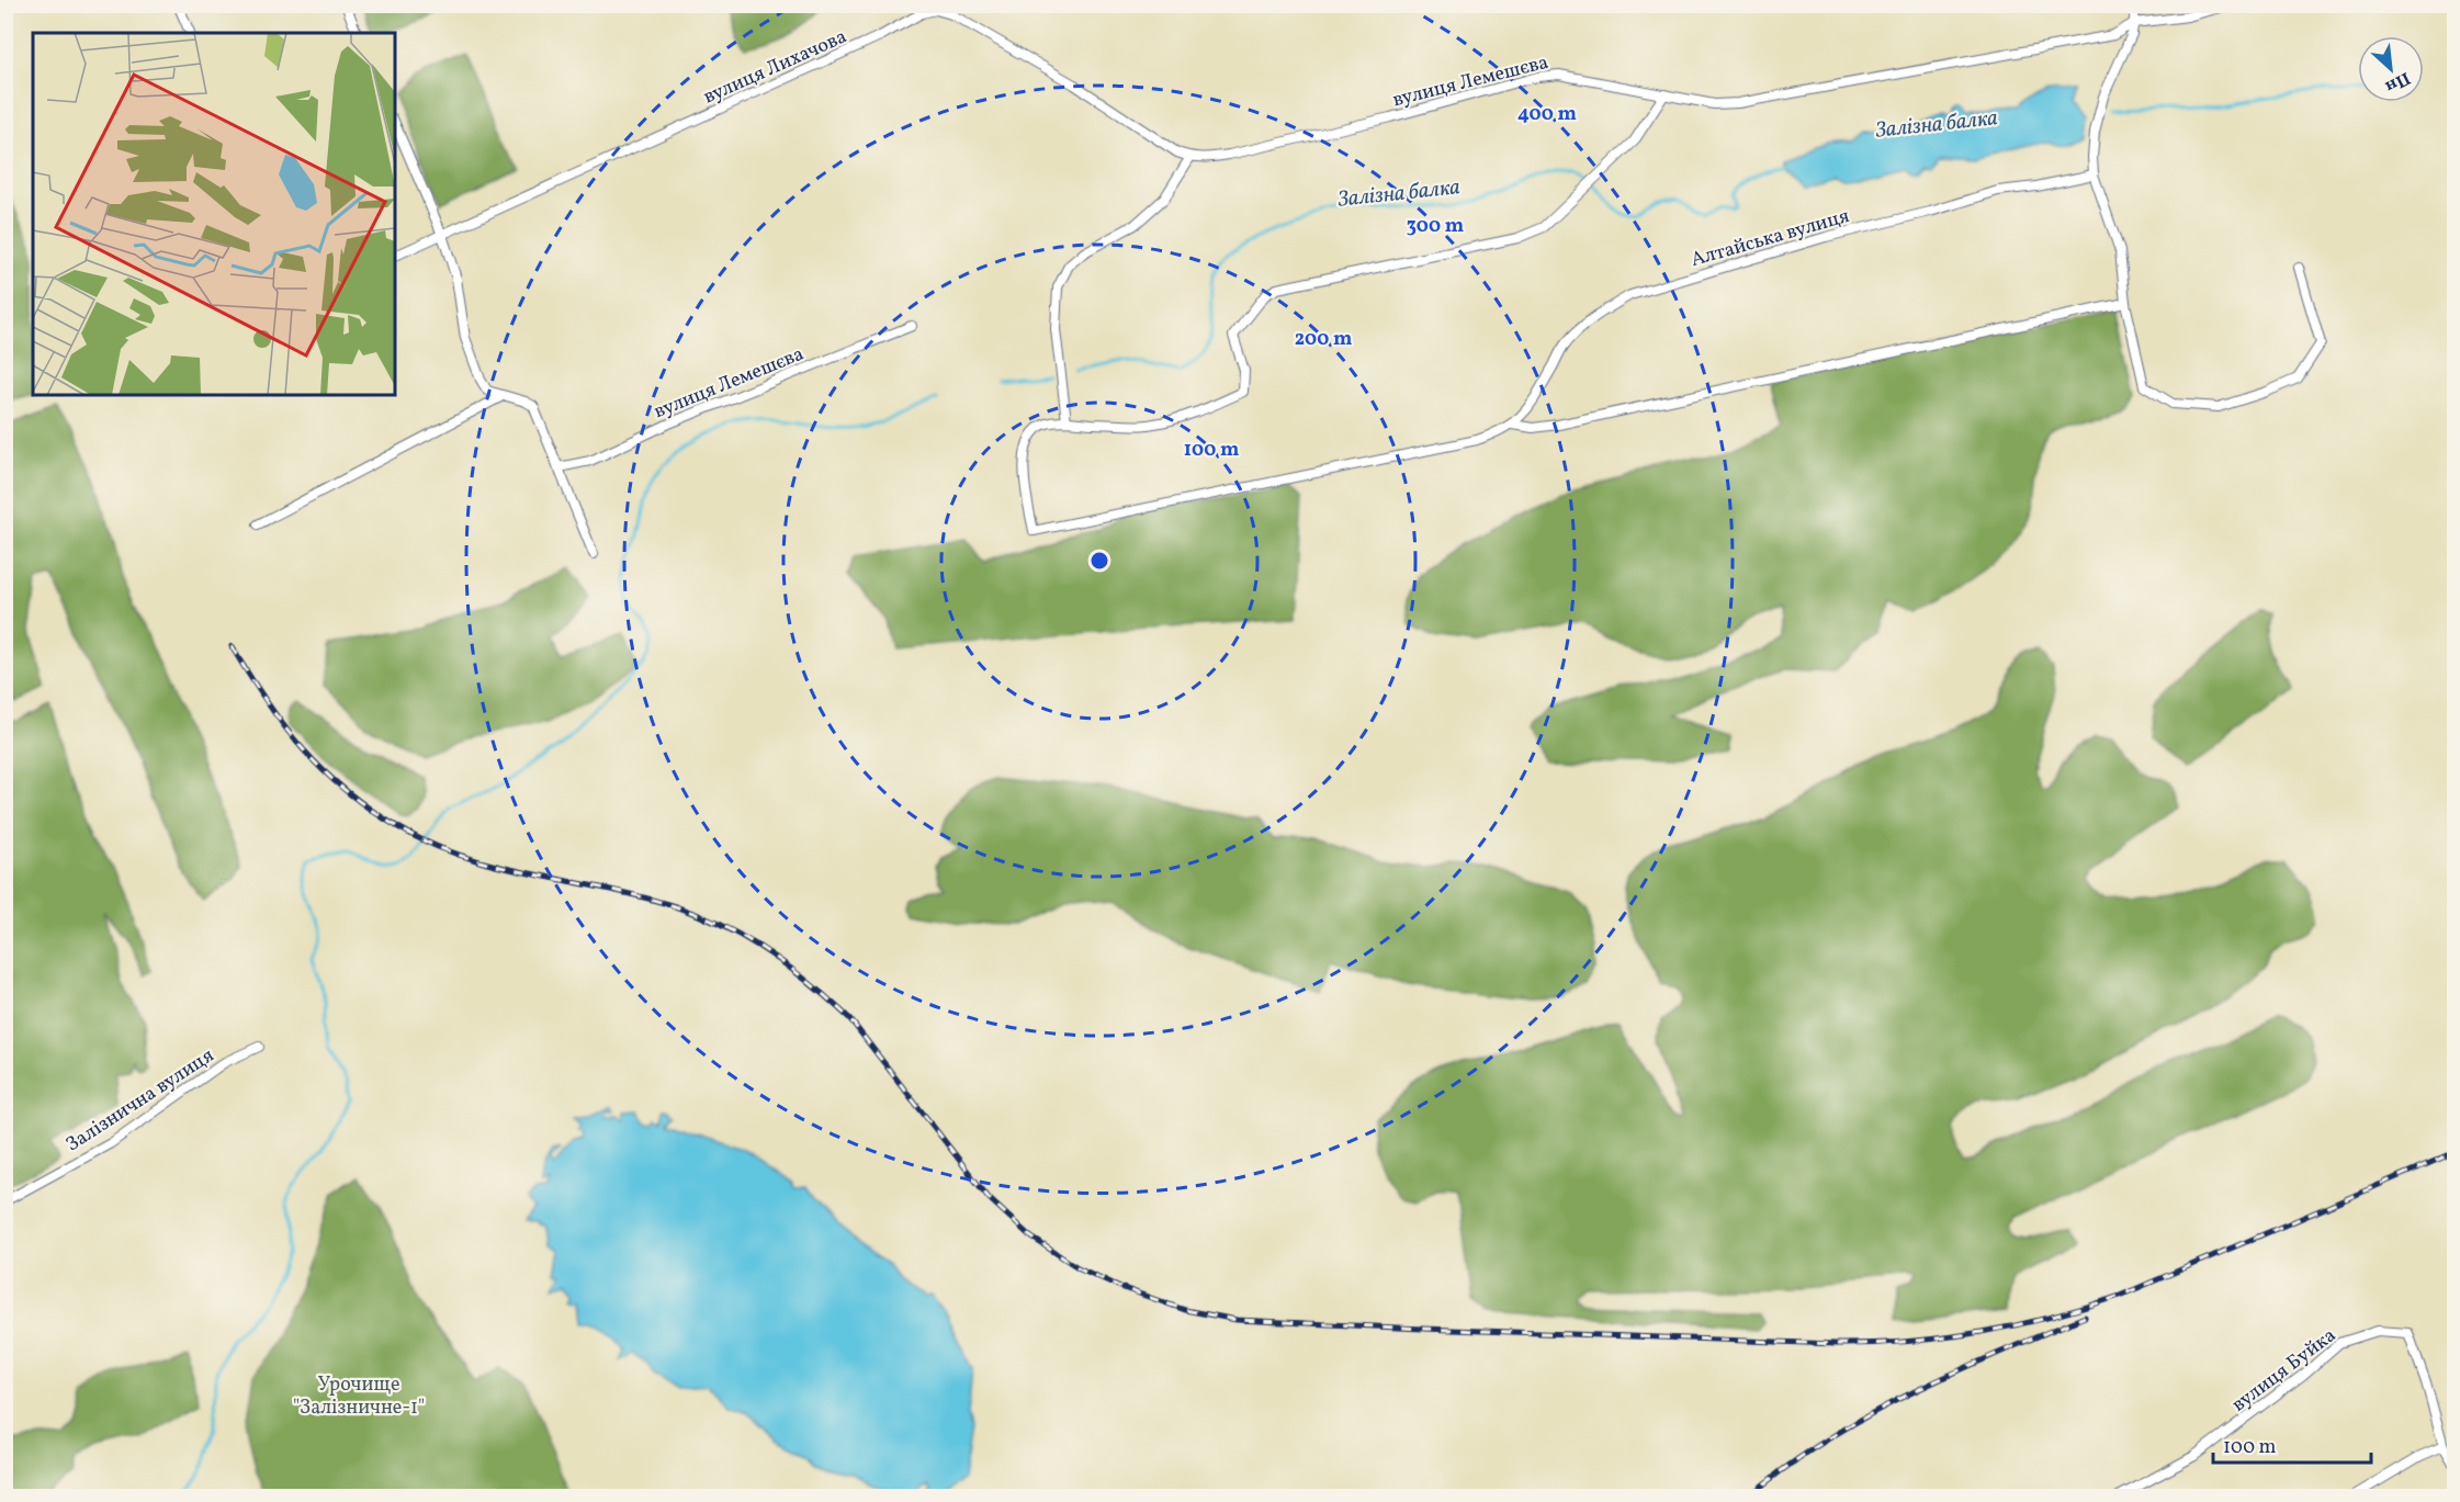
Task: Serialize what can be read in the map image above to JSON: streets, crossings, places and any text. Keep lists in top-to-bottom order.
{
  "streets": {
    "street": [
      "вулиця Лихачова",
      "вулиця Лемешєва",
      "Алтайська вулиця",
      "Залізнична вулиця",
      "вулиця Буйка"
    ]
  },
  "crossings": [
    ["вулиця Лихачова", "вулиця Лемешєва"]
  ],
  "water": ["Залізна балка"],
  "parks": ["Урочище \"Залізничне-1\""],
  "scale_bar": "100 m",
  "north": "bottom right",
  "rings": [
    "400 m",
    "300 m",
    "200 m",
    "100 m"
  ]
}
